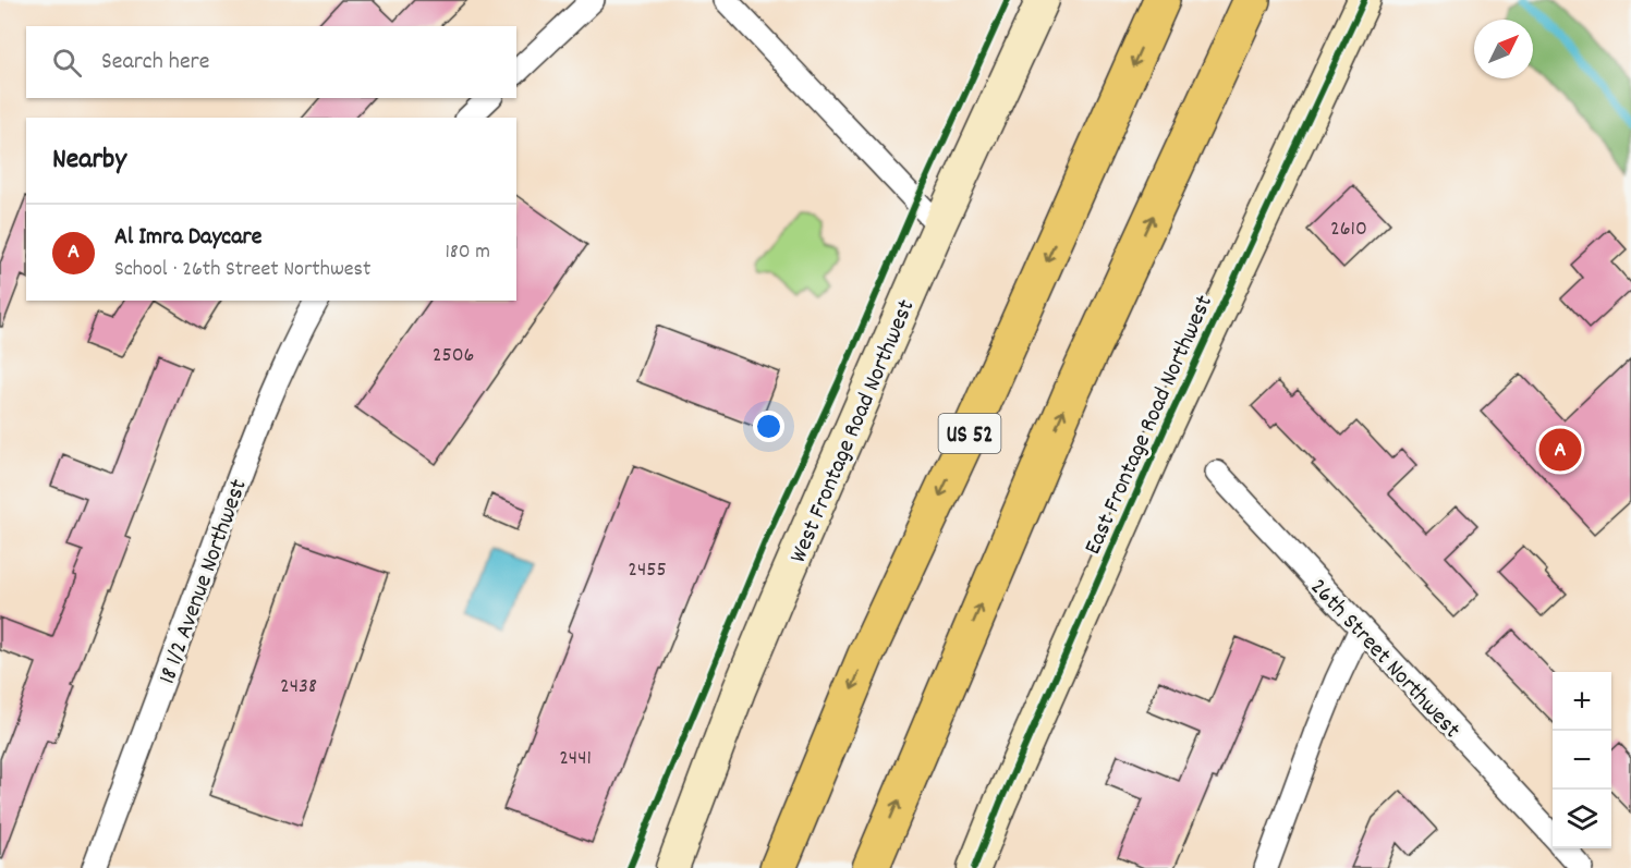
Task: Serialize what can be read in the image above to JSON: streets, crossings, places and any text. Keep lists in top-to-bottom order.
{
  "streets": {
    "highway": ["US 52"],
    "street": [
      "East Frontage Road Northwest",
      "West Frontage Road Northwest",
      "18 1/2 Avenue Northwest",
      "26th Street Northwest"
    ]
  },
  "house_numbers": [
    "2610",
    "2506",
    "2455",
    "2438",
    "2441"
  ],
  "north": "top right",
  "page": {
    "search": "Search here",
    "heading": "Nearby",
    "list": [
      {
        "mark": "A",
        "name": "Al Imra Daycare",
        "note": "School · 26th Street Northwest",
        "value": "180 m"
      }
    ],
    "pins": "A",
    "map_buttons": ["+", "−"]
  }
}
